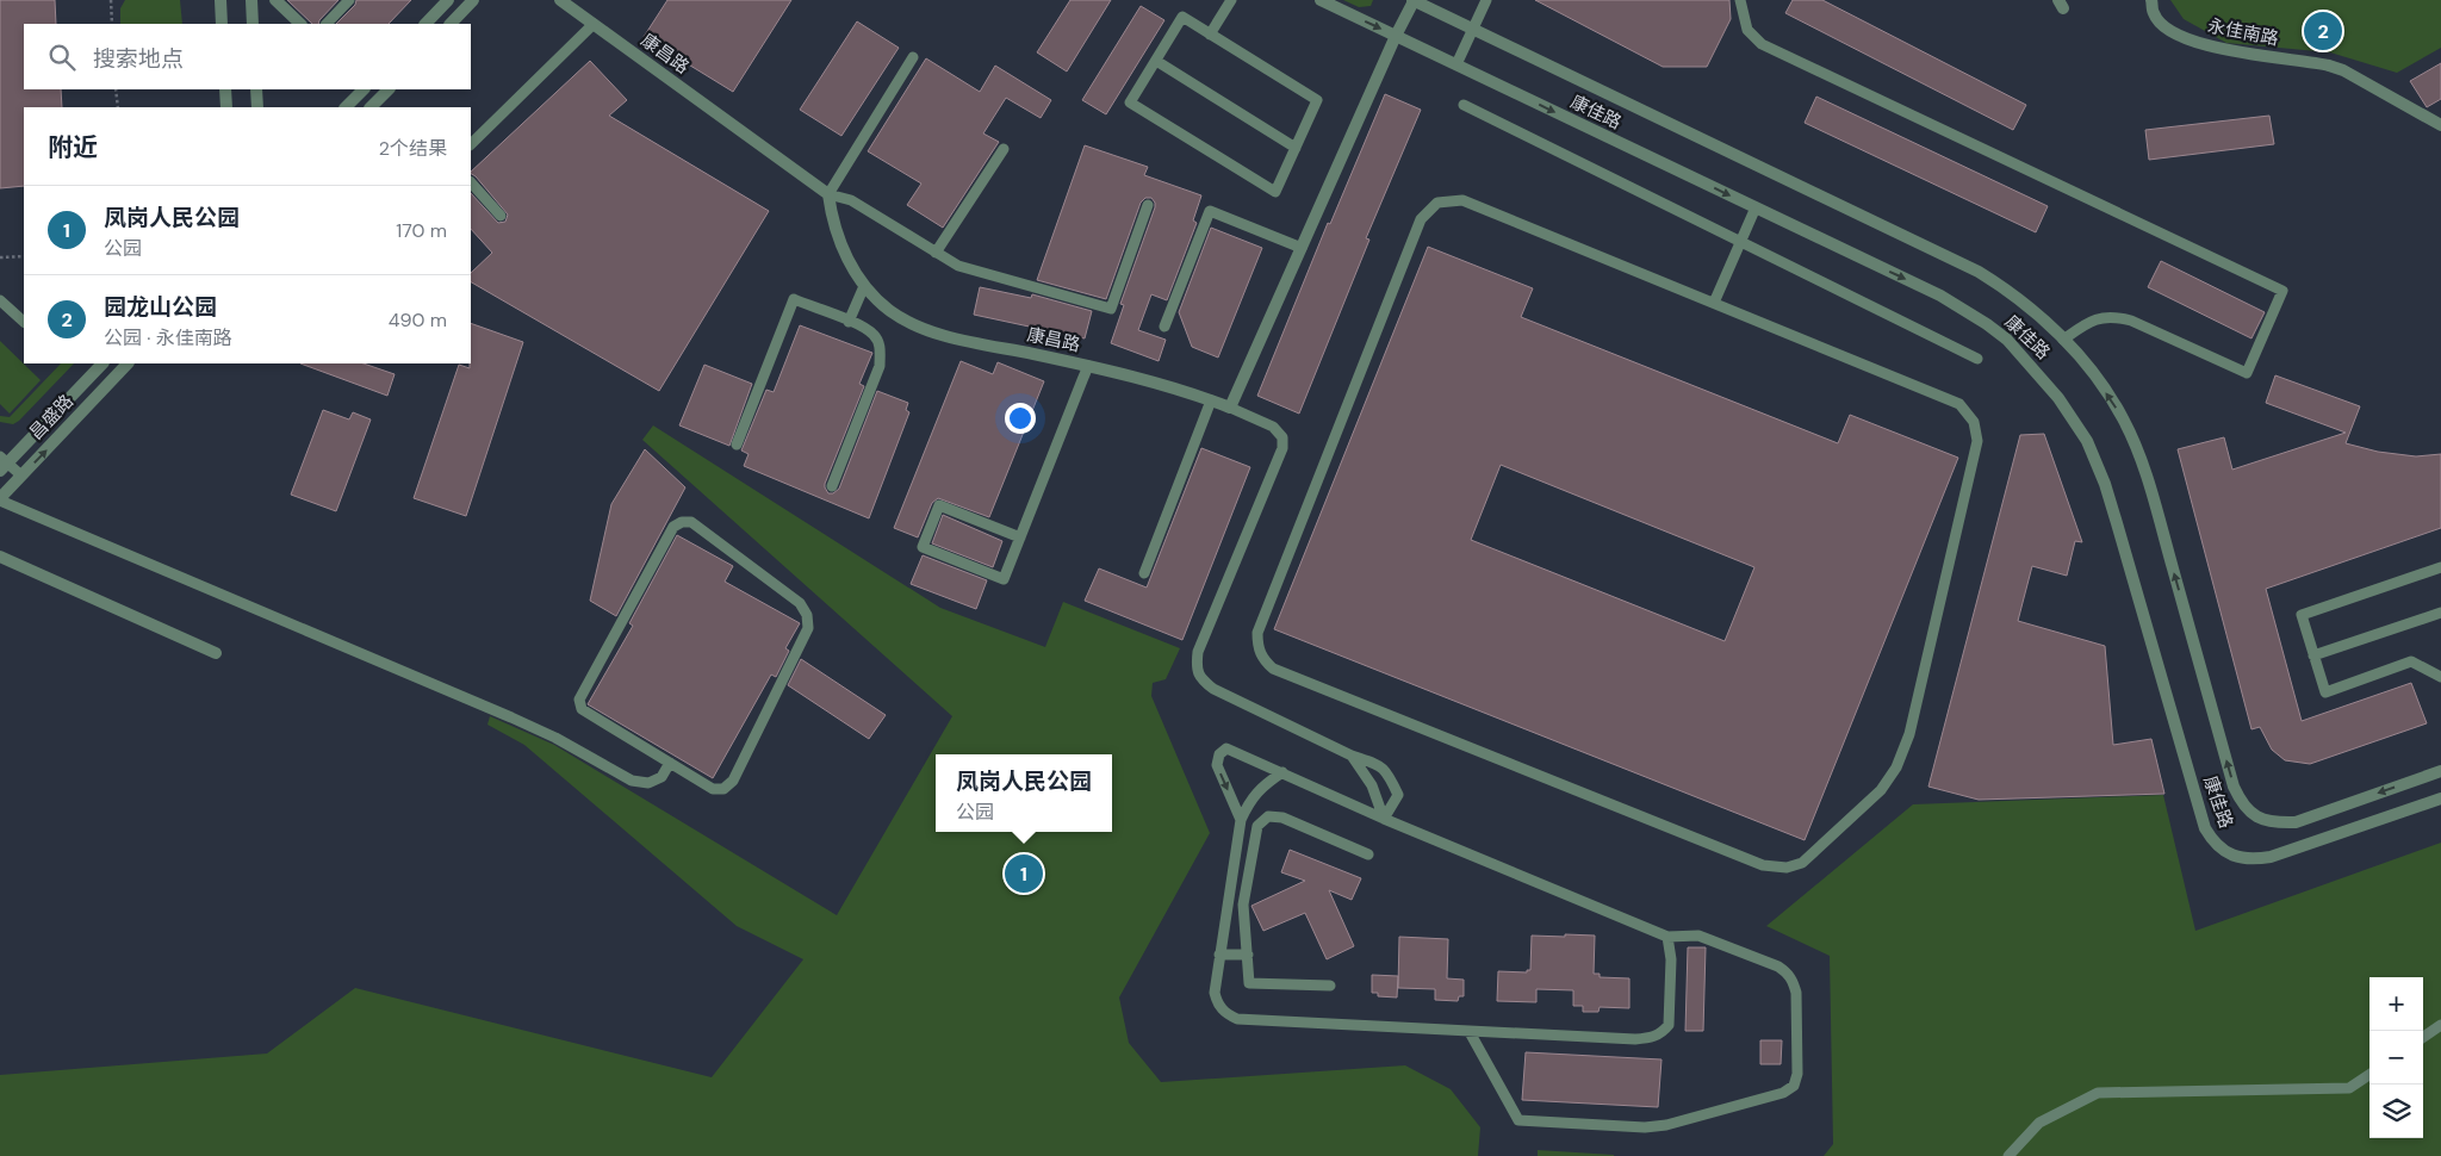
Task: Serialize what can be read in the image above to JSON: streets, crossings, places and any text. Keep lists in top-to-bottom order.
{
  "streets": {
    "street": [
      "永佳南路",
      "康昌路",
      "康佳路",
      "昌盛路"
    ]
  },
  "page": {
    "pins": ["2", "1"],
    "search": "搜索地点",
    "heading": ["附近", "2个结果"],
    "list": [
      {
        "mark": "1",
        "name": "凤岗人民公园",
        "note": "公园",
        "value": "170 m"
      },
      {
        "mark": "2",
        "name": "园龙山公园",
        "note": "公园 · 永佳南路",
        "value": "490 m"
      }
    ],
    "popup": ["凤岗人民公园", "公园"],
    "map_buttons": ["+", "−"]
  }
}
